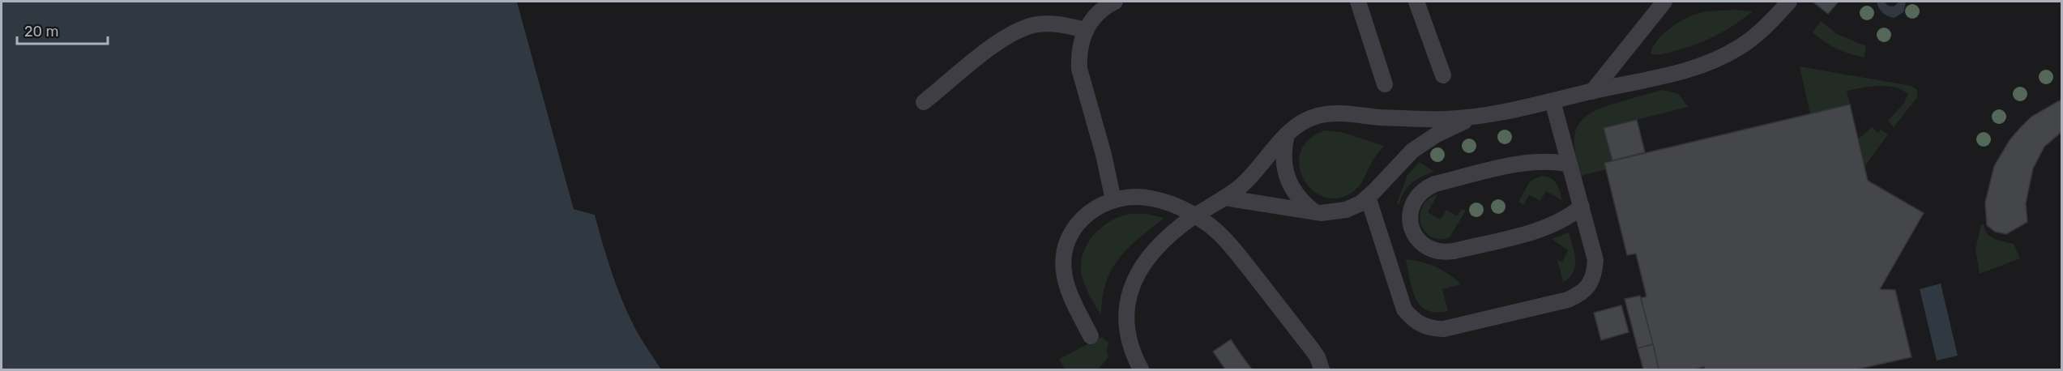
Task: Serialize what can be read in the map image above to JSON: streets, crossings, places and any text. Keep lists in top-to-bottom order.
{
  "scale_bar": "20 m"
}
